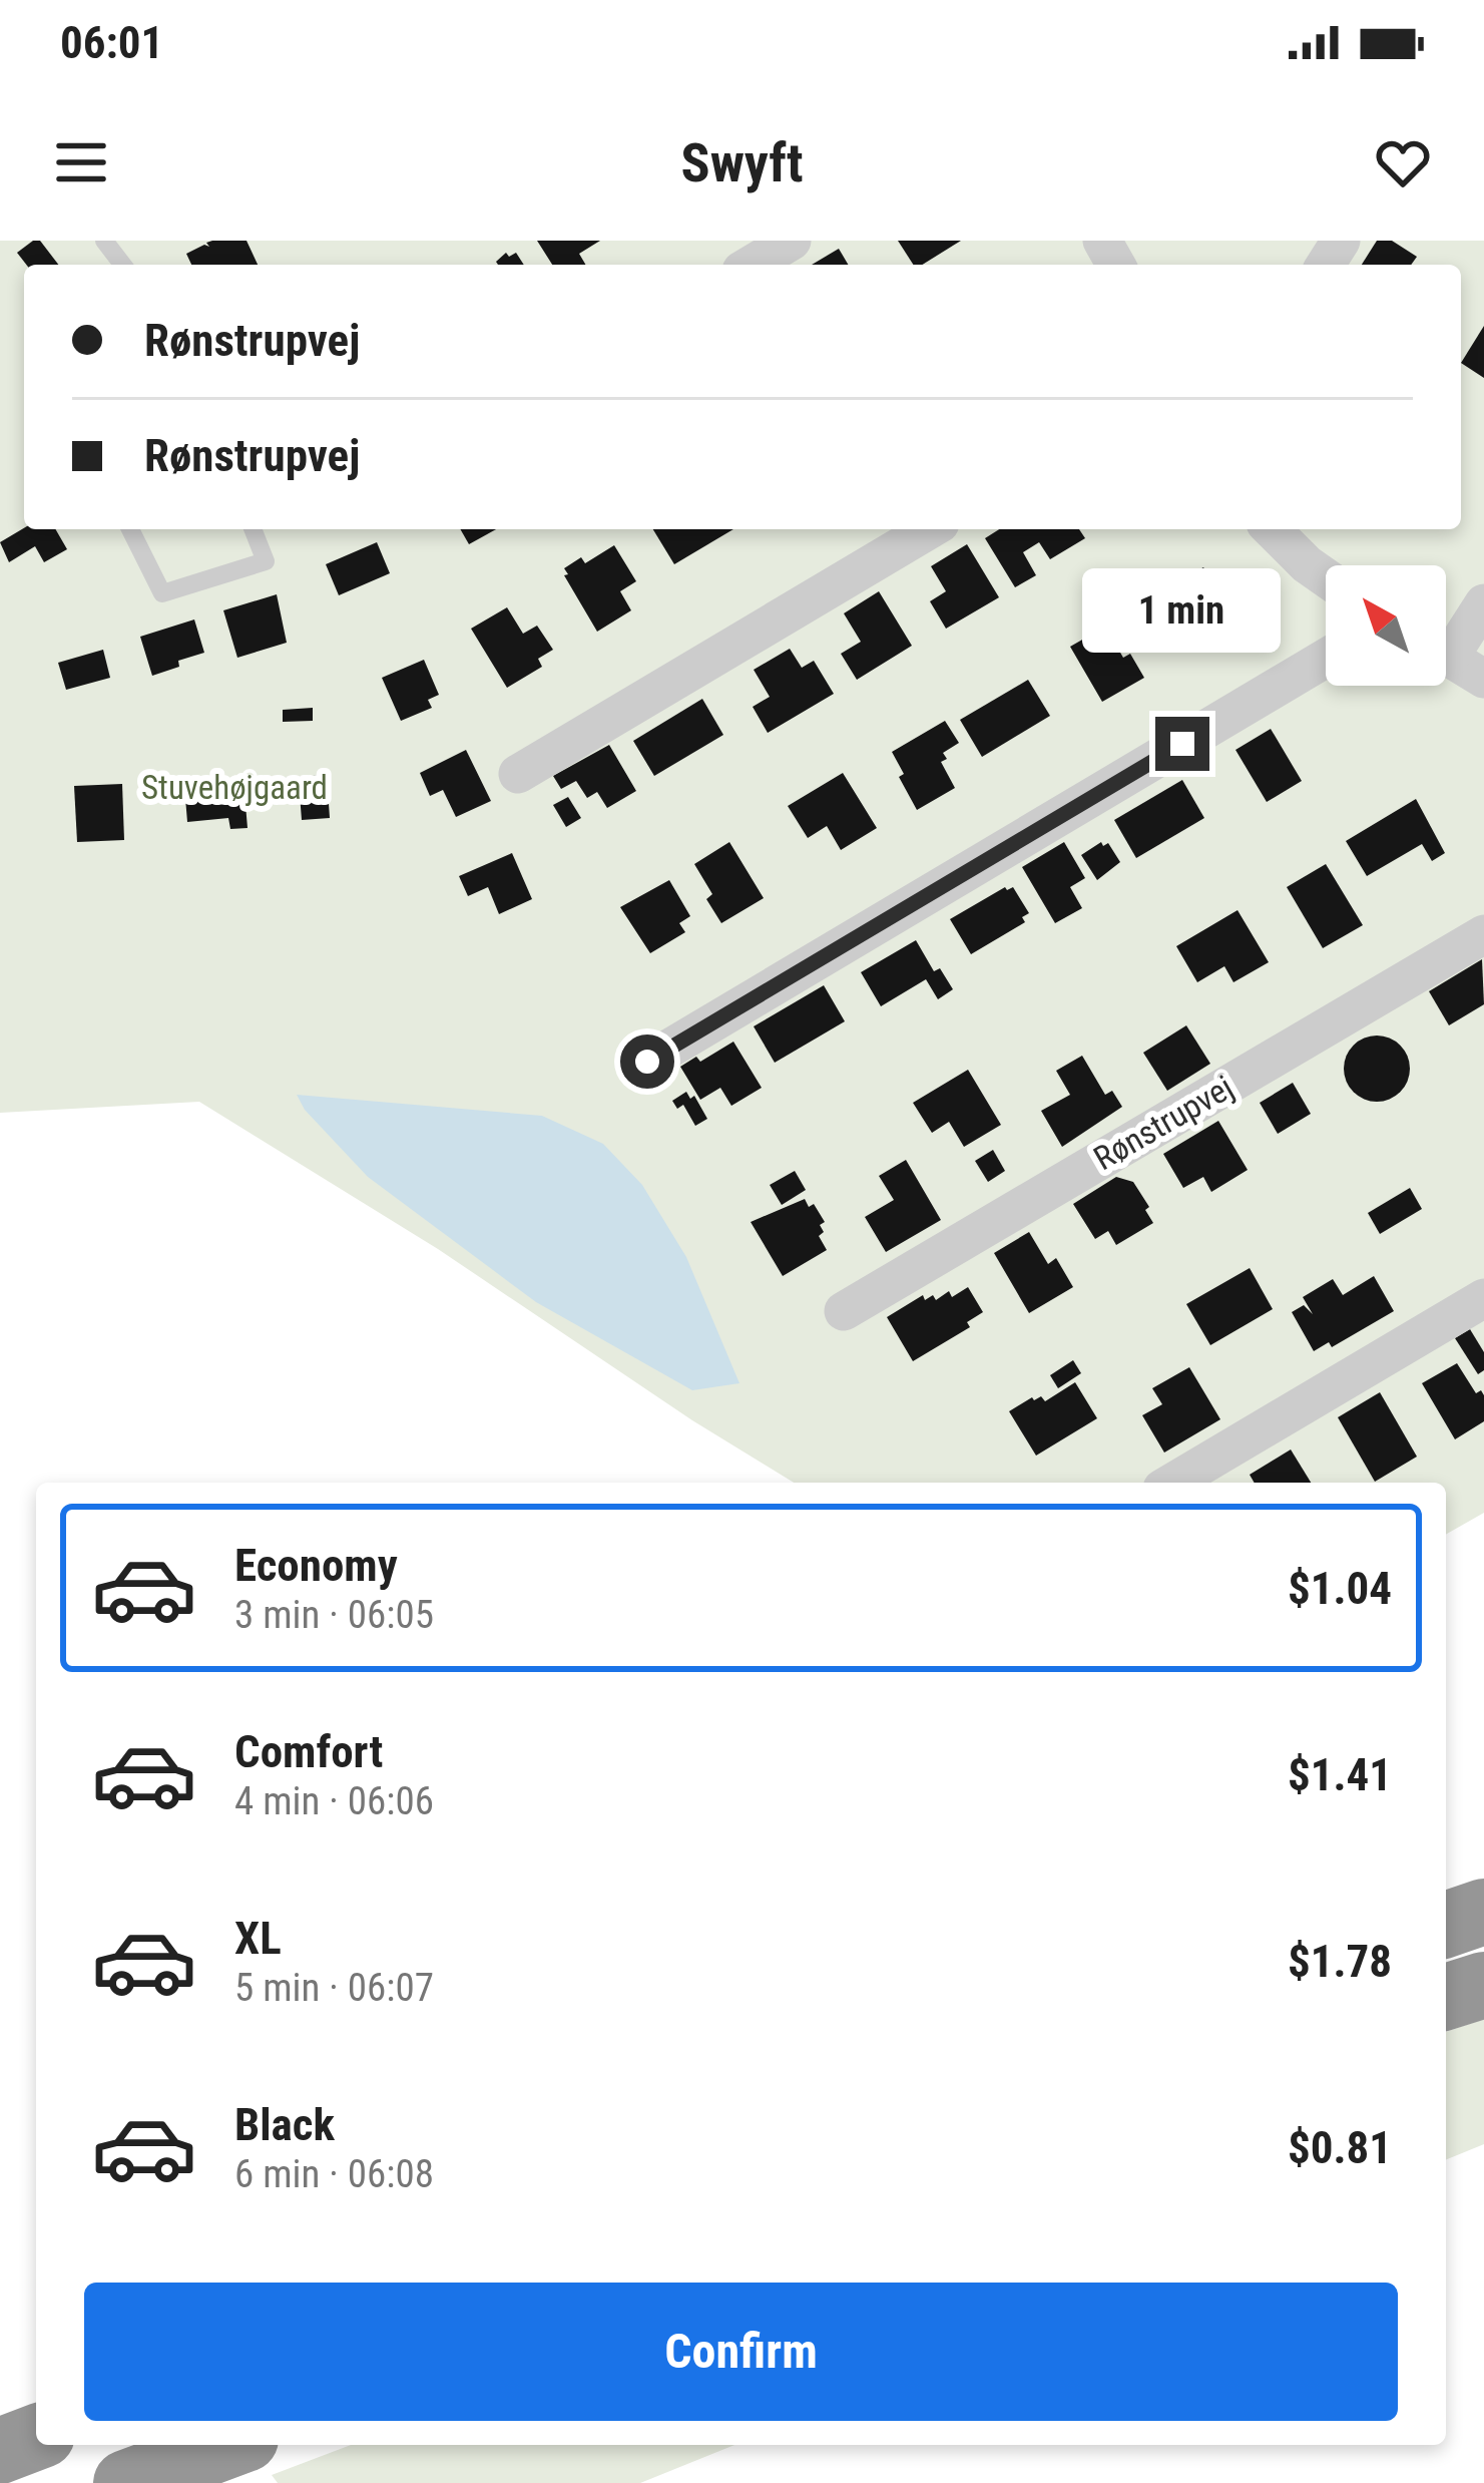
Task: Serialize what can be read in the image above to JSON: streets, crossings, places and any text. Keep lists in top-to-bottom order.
{
  "streets": {
    "street": ["Rønstrupvej"]
  },
  "parks": ["Stuvehøjgaard"],
  "north": "top left",
  "page": {
    "status": "06:01",
    "header": "Swyft",
    "banner": ["Rønstrupvej", "Rønstrupvej"],
    "bubble": "1 min",
    "list": [
      {
        "name": "Economy",
        "note": "3 min · 06:05",
        "value": "$1.04"
      },
      {
        "name": "Comfort",
        "note": "4 min · 06:06",
        "value": "$1.41"
      },
      {
        "name": "XL",
        "note": "5 min · 06:07",
        "value": "$1.78"
      },
      {
        "name": "Black",
        "note": "6 min · 06:08",
        "value": "$0.81"
      }
    ],
    "buttons": "Confirm"
  }
}
